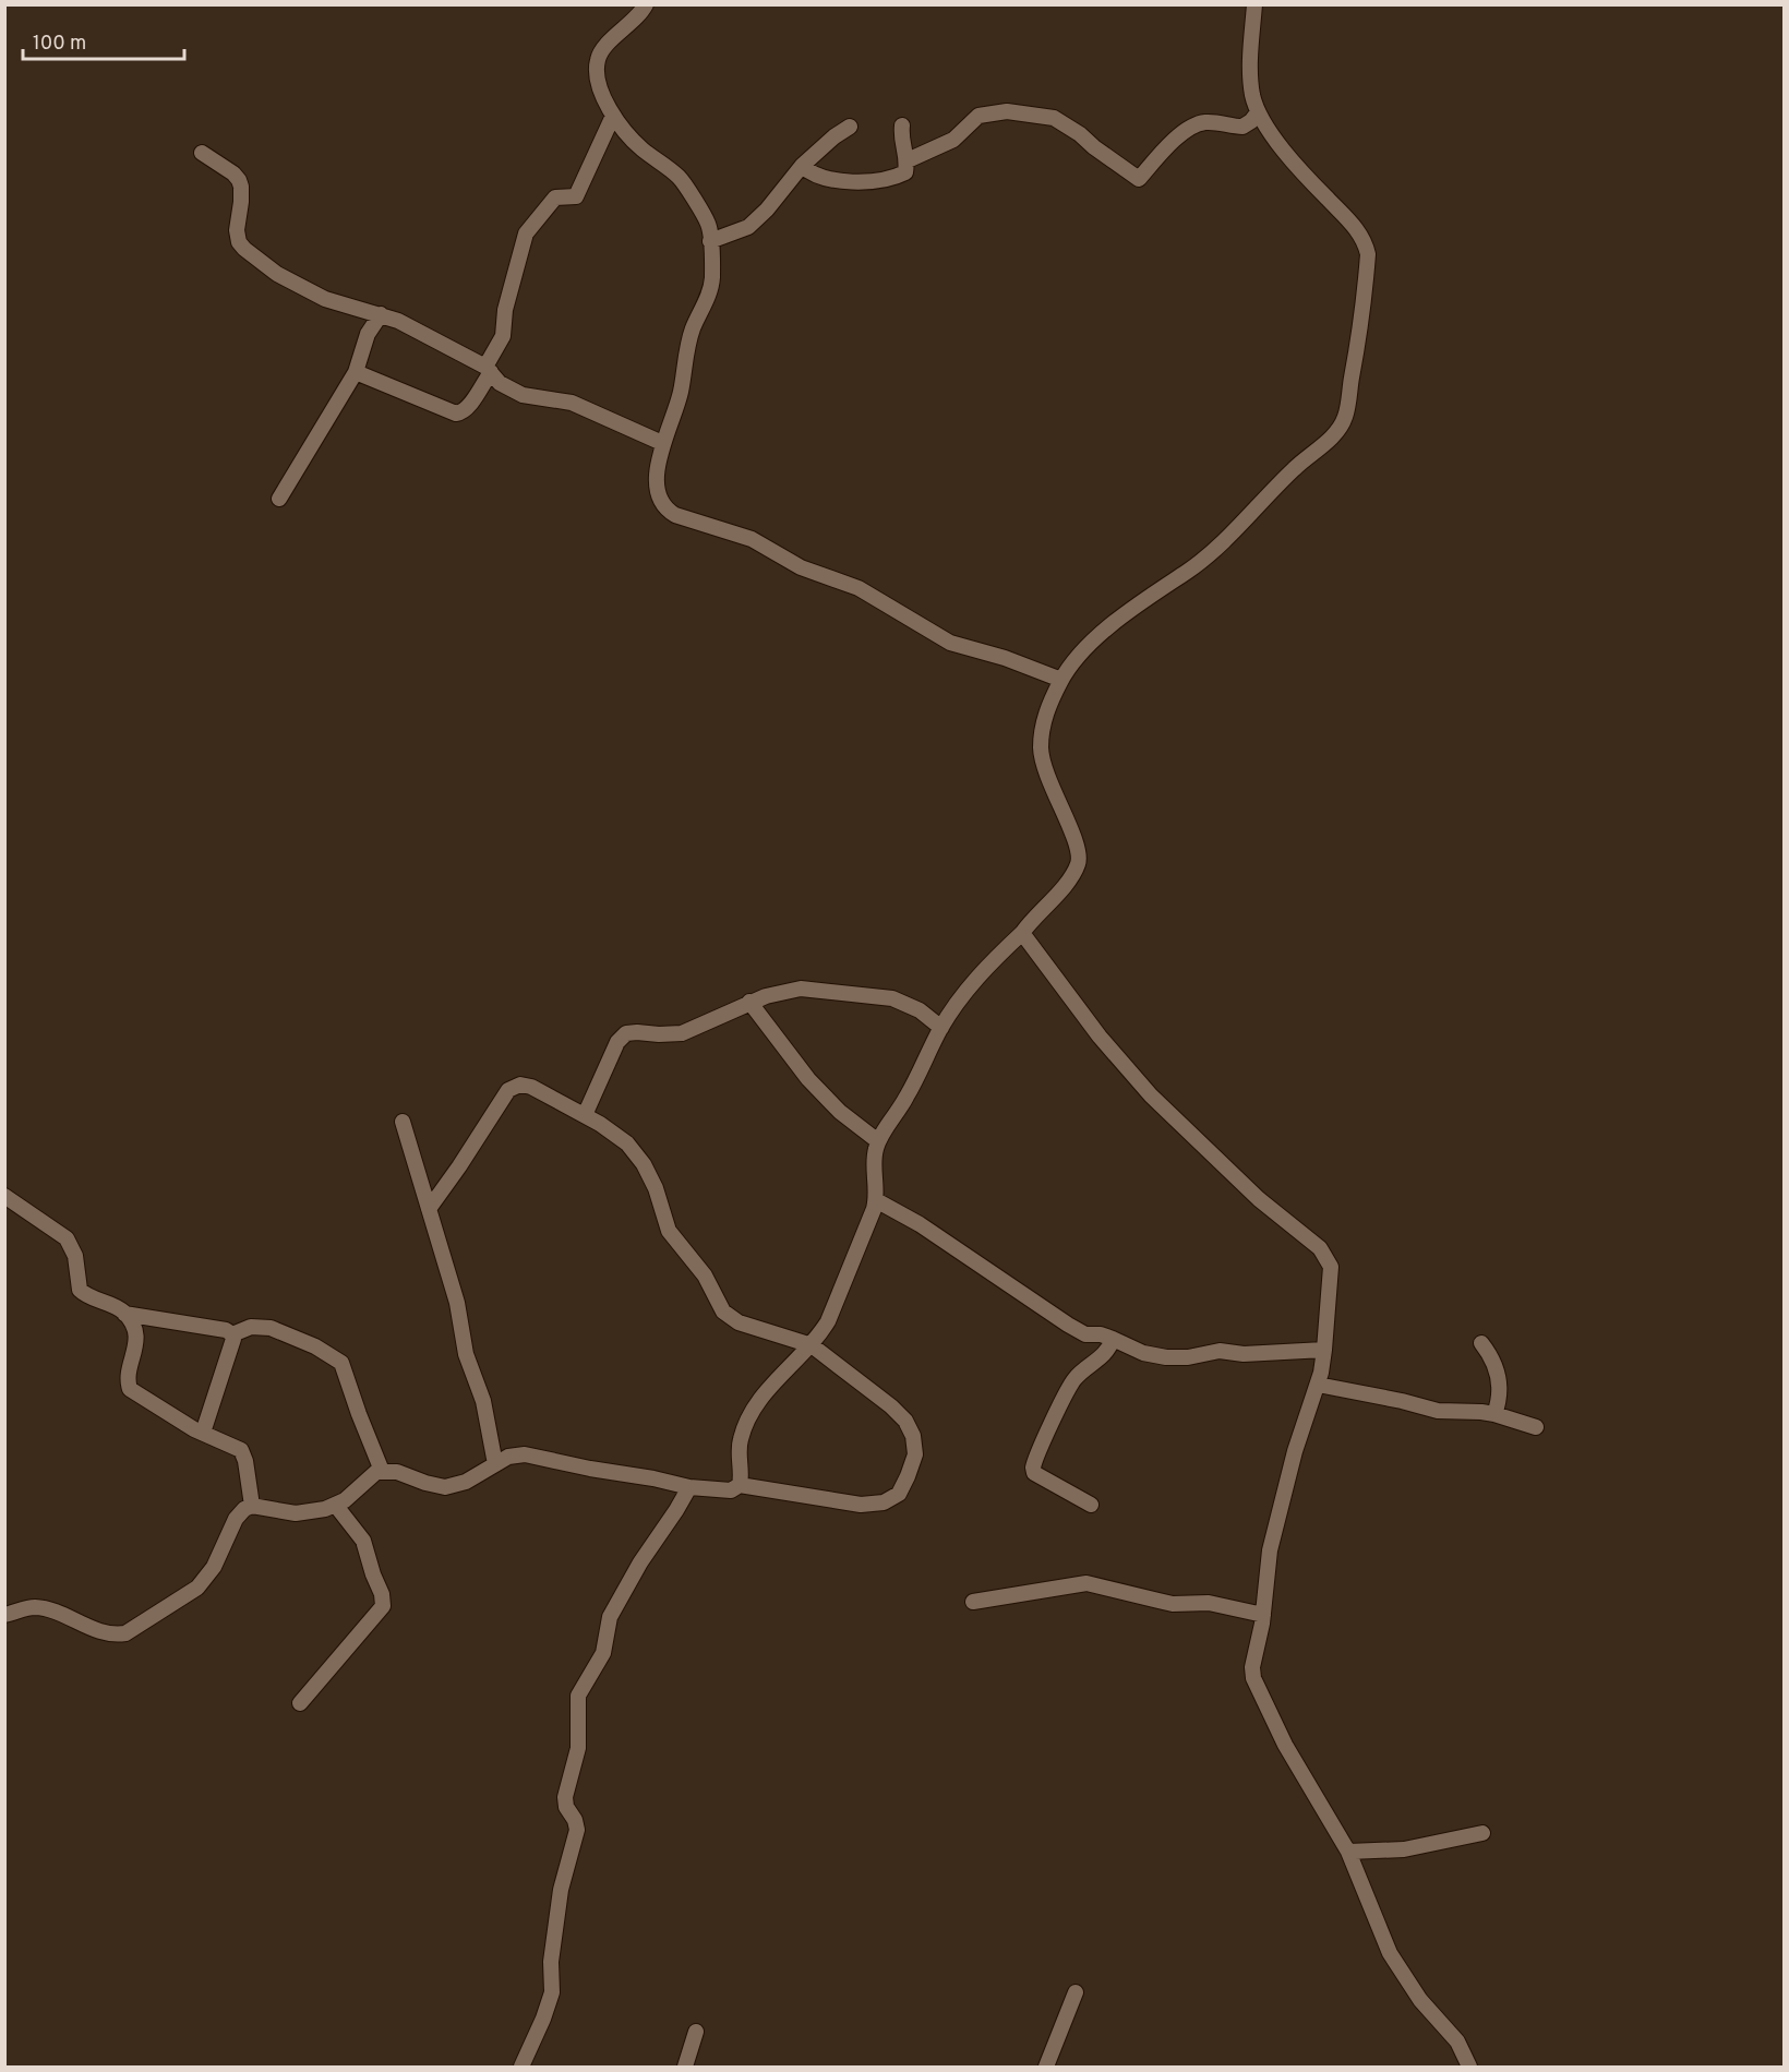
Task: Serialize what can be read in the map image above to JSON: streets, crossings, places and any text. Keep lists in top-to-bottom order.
{
  "scale_bar": "100 m"
}
